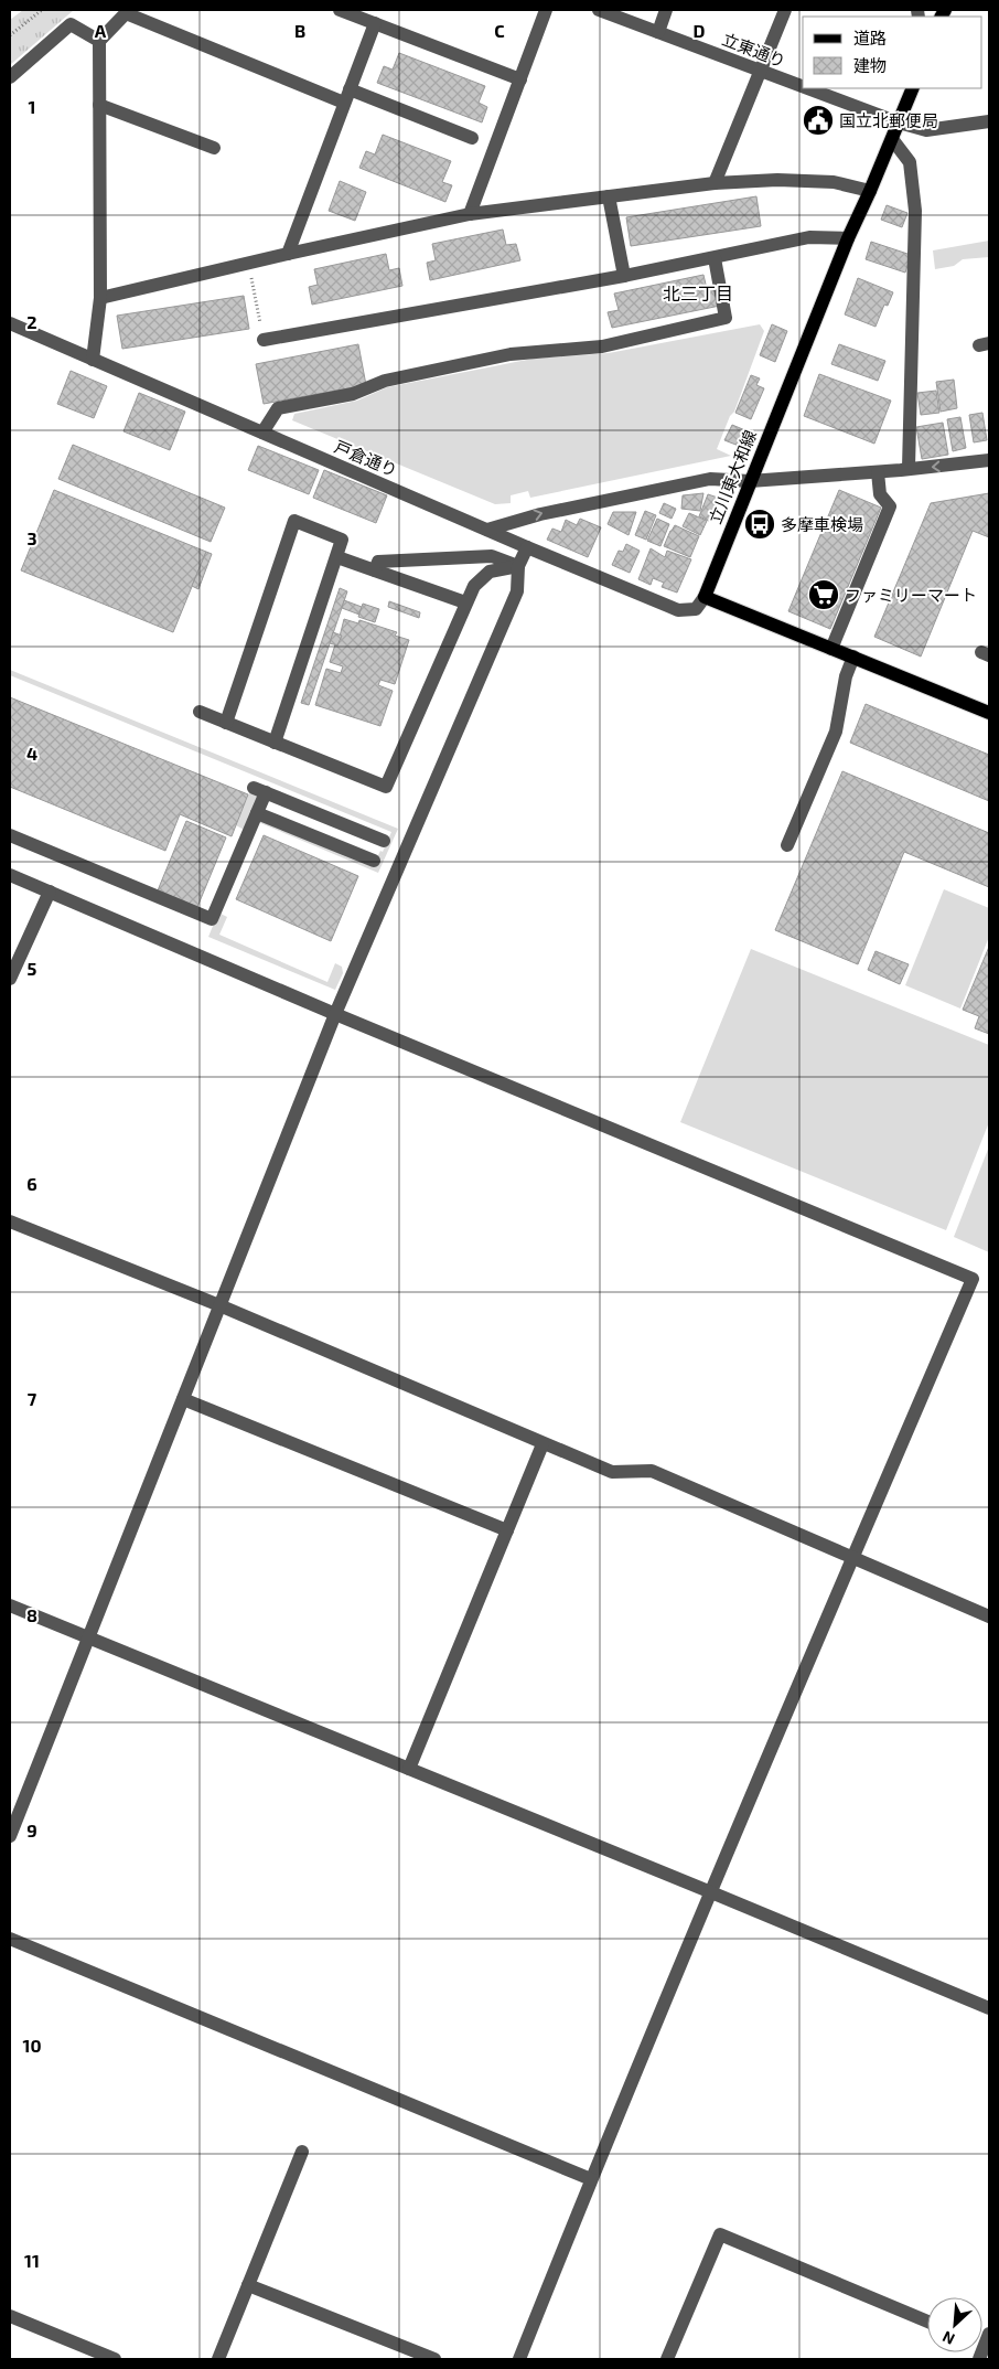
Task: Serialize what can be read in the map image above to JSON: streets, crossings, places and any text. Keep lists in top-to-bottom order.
{
  "streets": {
    "main road": ["立川東大和線"],
    "street": ["立東通り", "戸倉通り"]
  },
  "crossings": [
    ["立東通り", "立川東大和線"],
    ["戸倉通り", "立川東大和線"]
  ],
  "districts": ["北三丁目"],
  "places": {
    "public building": ["国立北郵便局"],
    "bus stop": ["多摩車検場"],
    "supermarket": ["ファミリーマート"]
  },
  "legend": ["道路", "建物"],
  "north": "bottom left",
  "grid": {
    "columns": [
      "A",
      "B",
      "C",
      "D"
    ],
    "rows": [
      "1",
      "2",
      "3",
      "4",
      "5",
      "6",
      "7",
      "8",
      "9",
      "10",
      "11"
    ]
  }
}
